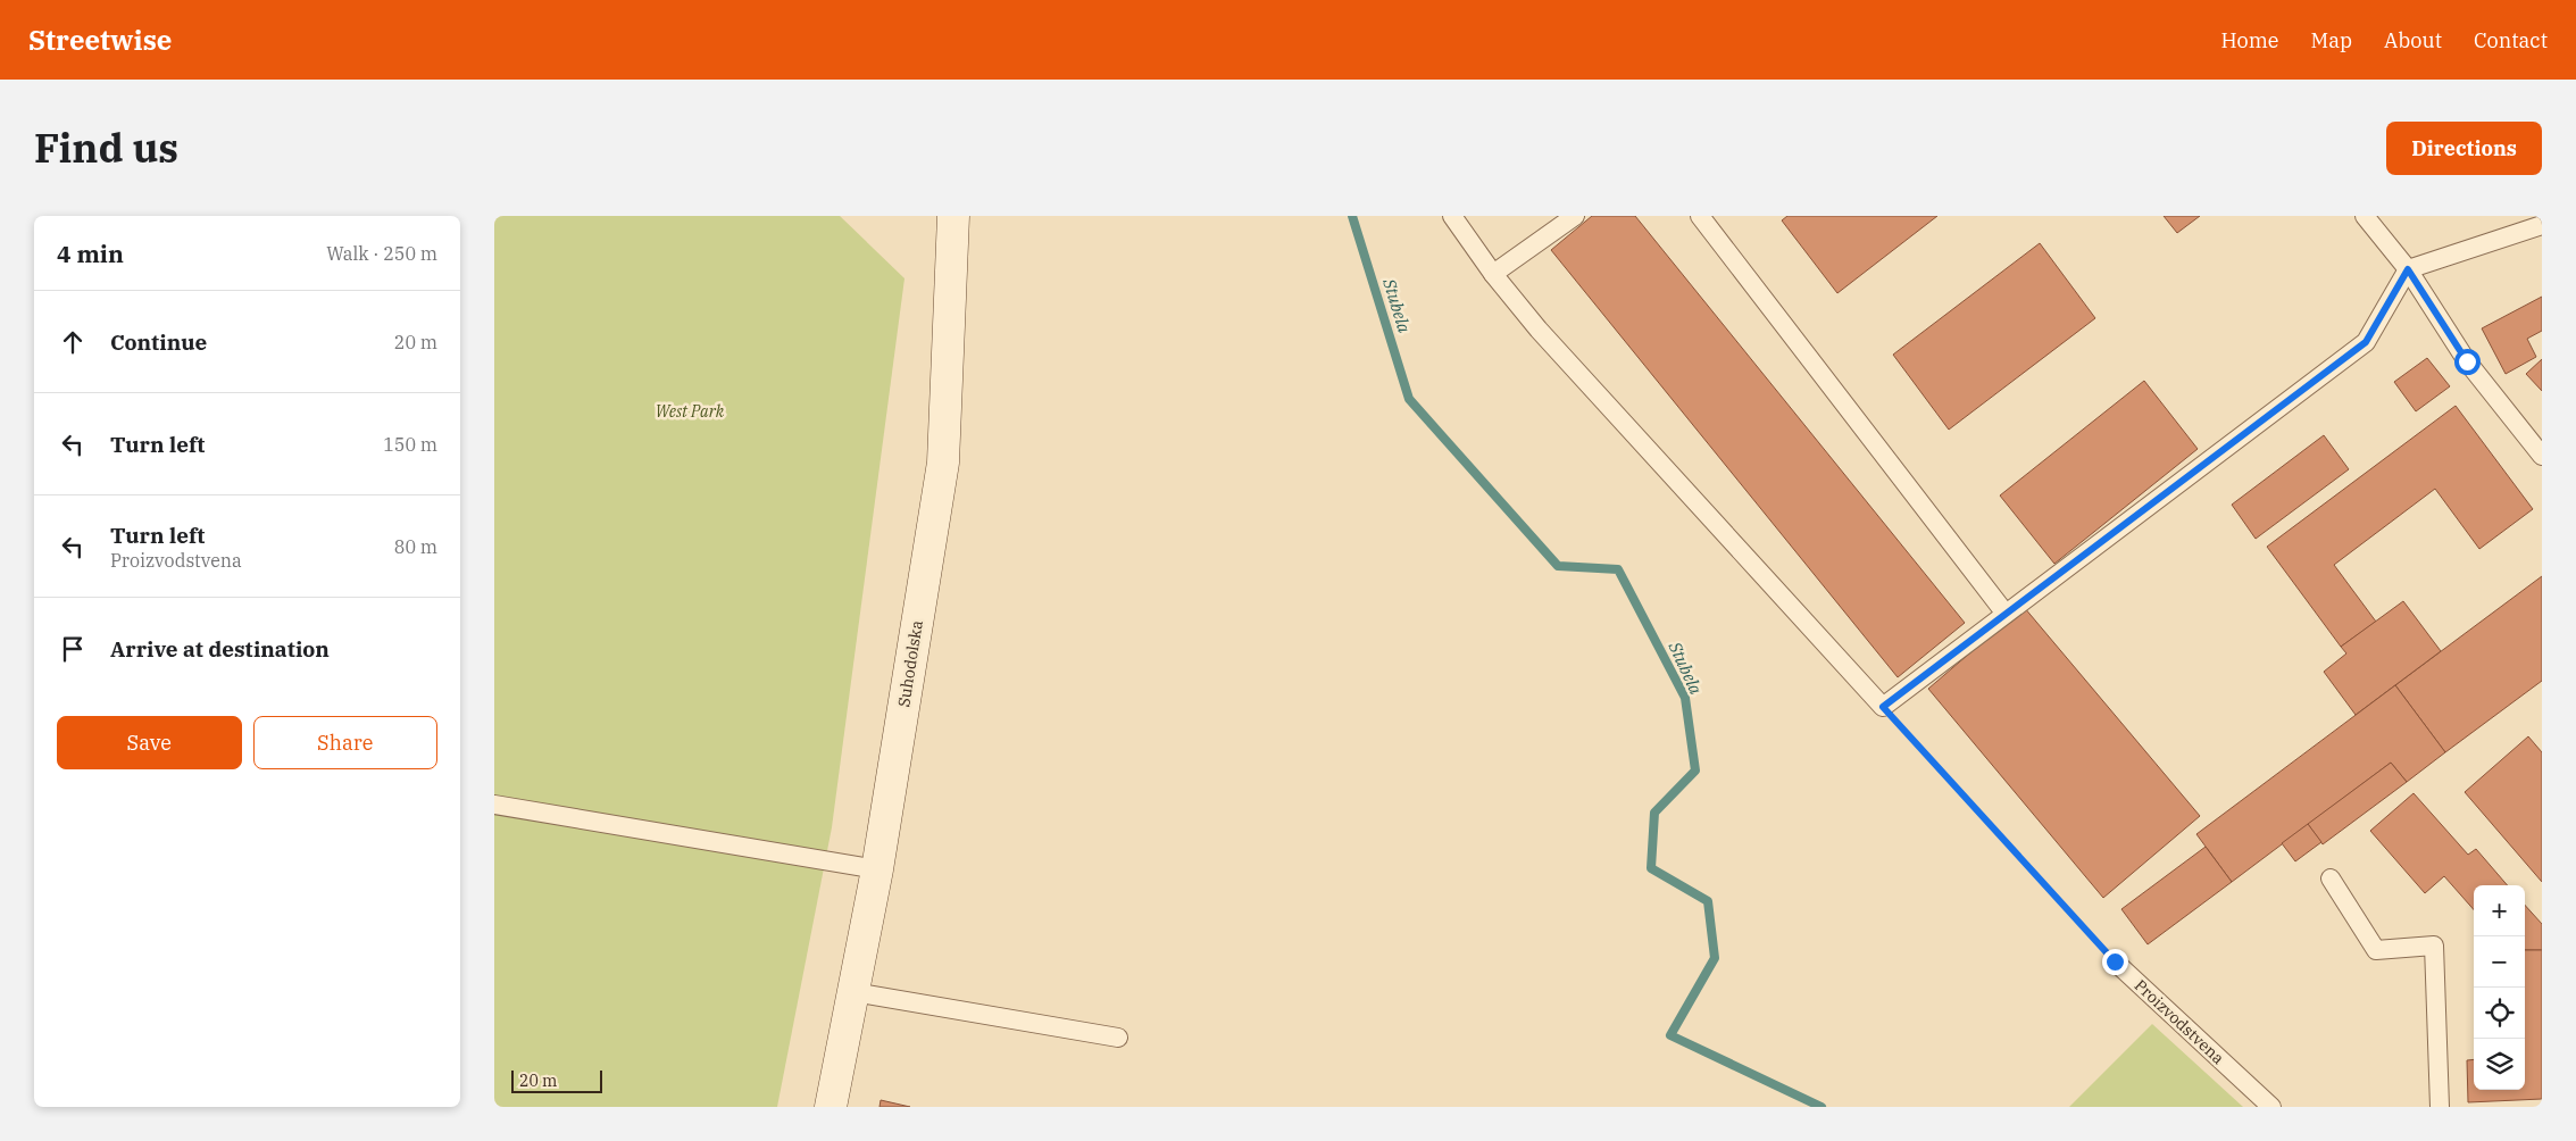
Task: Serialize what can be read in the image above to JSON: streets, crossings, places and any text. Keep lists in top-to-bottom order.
{
  "streets": {
    "street": ["Suhodolska"],
    "lane": ["Proizvodstvena"]
  },
  "water": ["Stubela"],
  "parks": ["West Park"],
  "scale_bar": "20 m",
  "page": {
    "header": "Streetwise",
    "nav": [
      "Home",
      "Map",
      "About",
      "Contact"
    ],
    "title": "Find us",
    "buttons": [
      "Directions",
      ["Save", "Share"]
    ],
    "heading": ["4 min", "Walk · 250 m"],
    "list": [
      ["Continue", "20 m"],
      ["Turn left", "150 m"],
      ["Turn left", "Proizvodstvena", "80 m"],
      "Arrive at destination"
    ],
    "map_buttons": ["+", "−"],
    "scale": "20 m"
  }
}
